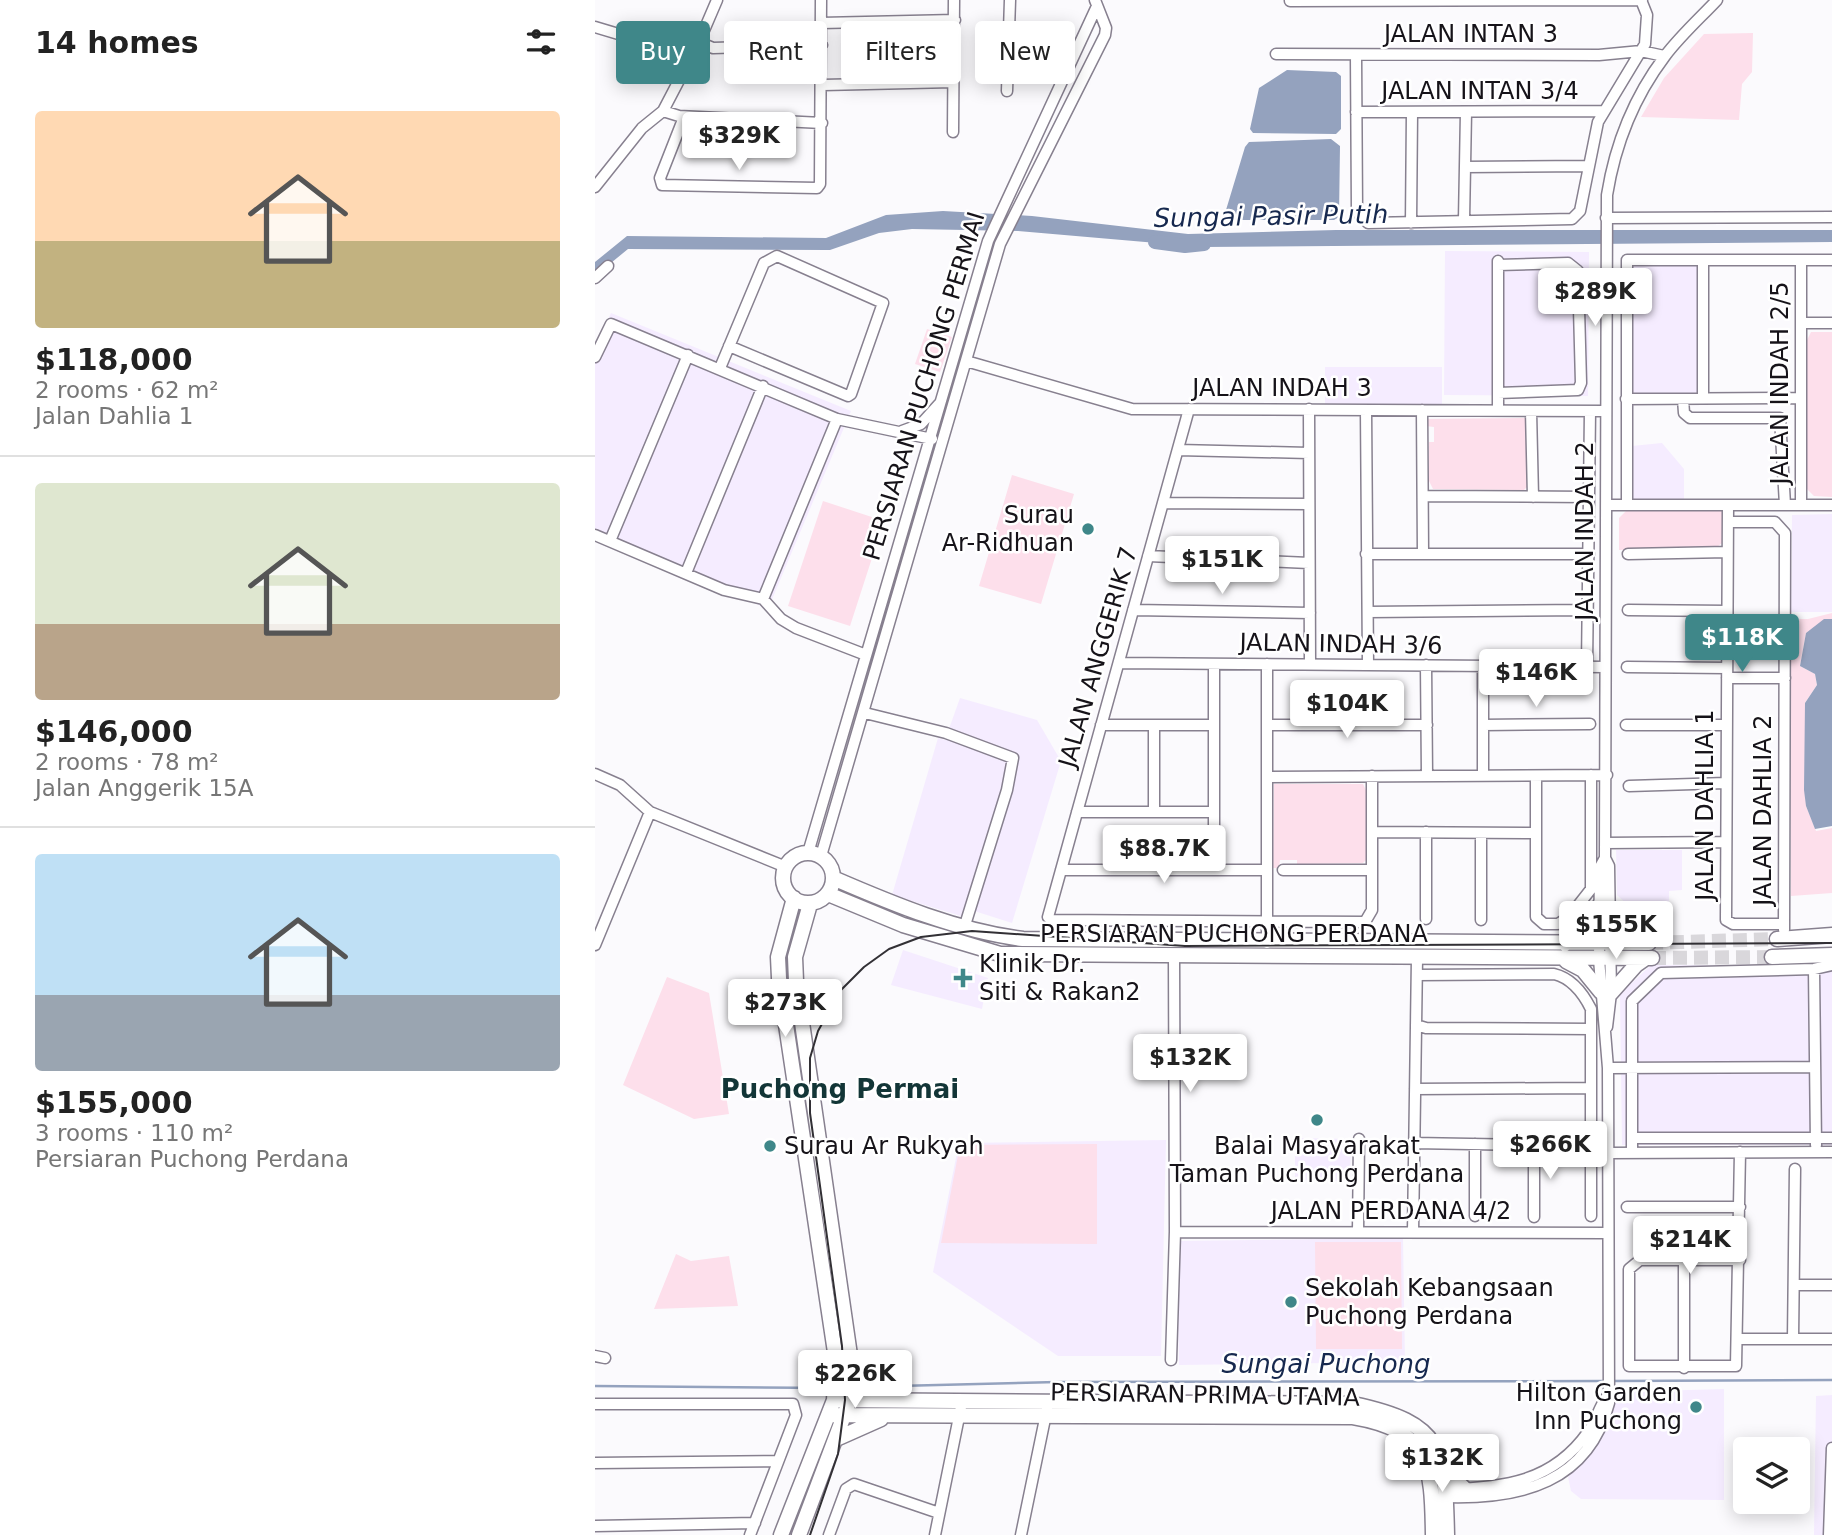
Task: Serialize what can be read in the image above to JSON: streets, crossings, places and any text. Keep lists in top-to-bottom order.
{
  "streets": {
    "main road": ["PERSIARAN PUCHONG PERDANA", "PERSIARAN PRIMA UTAMA"],
    "street": [
      "JALAN INTAN 3",
      "JALAN INTAN 3/4",
      "JALAN INDAH 2/5",
      "PERSIARAN PUCHONG PERMAI",
      "JALAN INDAH 3",
      "JALAN INDAH 2",
      "JALAN INDAH 3/6",
      "JALAN ANGGERIK 7",
      "JALAN DAHLIA 1",
      "JALAN DAHLIA 2",
      "JALAN PERDANA 4/2"
    ]
  },
  "crossings": [
    ["JALAN INTAN 3", "JALAN INDAH 2"],
    ["PERSIARAN PUCHONG PERMAI", "JALAN INDAH 3"],
    ["PERSIARAN PUCHONG PERMAI", "PERSIARAN PUCHONG PERDANA"],
    ["JALAN INDAH 3", "JALAN INDAH 2"],
    ["JALAN INDAH 3", "JALAN ANGGERIK 7"],
    ["JALAN INDAH 2", "JALAN INDAH 3/6"],
    ["JALAN INDAH 2", "PERSIARAN PUCHONG PERDANA"],
    ["JALAN INDAH 2", "JALAN PERDANA 4/2"],
    ["JALAN INDAH 3/6", "JALAN ANGGERIK 7"],
    ["JALAN DAHLIA 1", "JALAN DAHLIA 2"]
  ],
  "districts": ["Puchong Permai"],
  "water": ["Sungai Pasir Putih", "Sungai Puchong"],
  "places": {
    "other": [
      "Surau Ar-Ridhuan",
      "Balai Masyarakat Taman Puchong Perdana",
      "Surau Ar Rukyah",
      "Sekolah Kebangsaan Puchong Perdana",
      "Hilton Garden Inn Puchong"
    ],
    "health": ["Klinik Dr. Siti & Rakan2"]
  },
  "page": {
    "heading": "14 homes",
    "chip": [
      "Buy",
      "Rent",
      "Filters",
      "New"
    ],
    "list": [
      {
        "name": "$118,000",
        "note": "2 rooms · 62 m² · Jalan Dahlia 1"
      },
      {
        "name": "$146,000",
        "note": "2 rooms · 78 m² · Jalan Anggerik 15A"
      },
      {
        "name": "$155,000",
        "note": "3 rooms · 110 m² · Persiaran Puchong Perdana"
      }
    ],
    "price": [
      "$329K",
      "$289K",
      "$151K",
      "$118K",
      "$146K",
      "$104K",
      "$88.7K",
      "$155K",
      "$273K",
      "$132K",
      "$266K",
      "$214K",
      "$226K",
      "$132K"
    ]
  }
}
